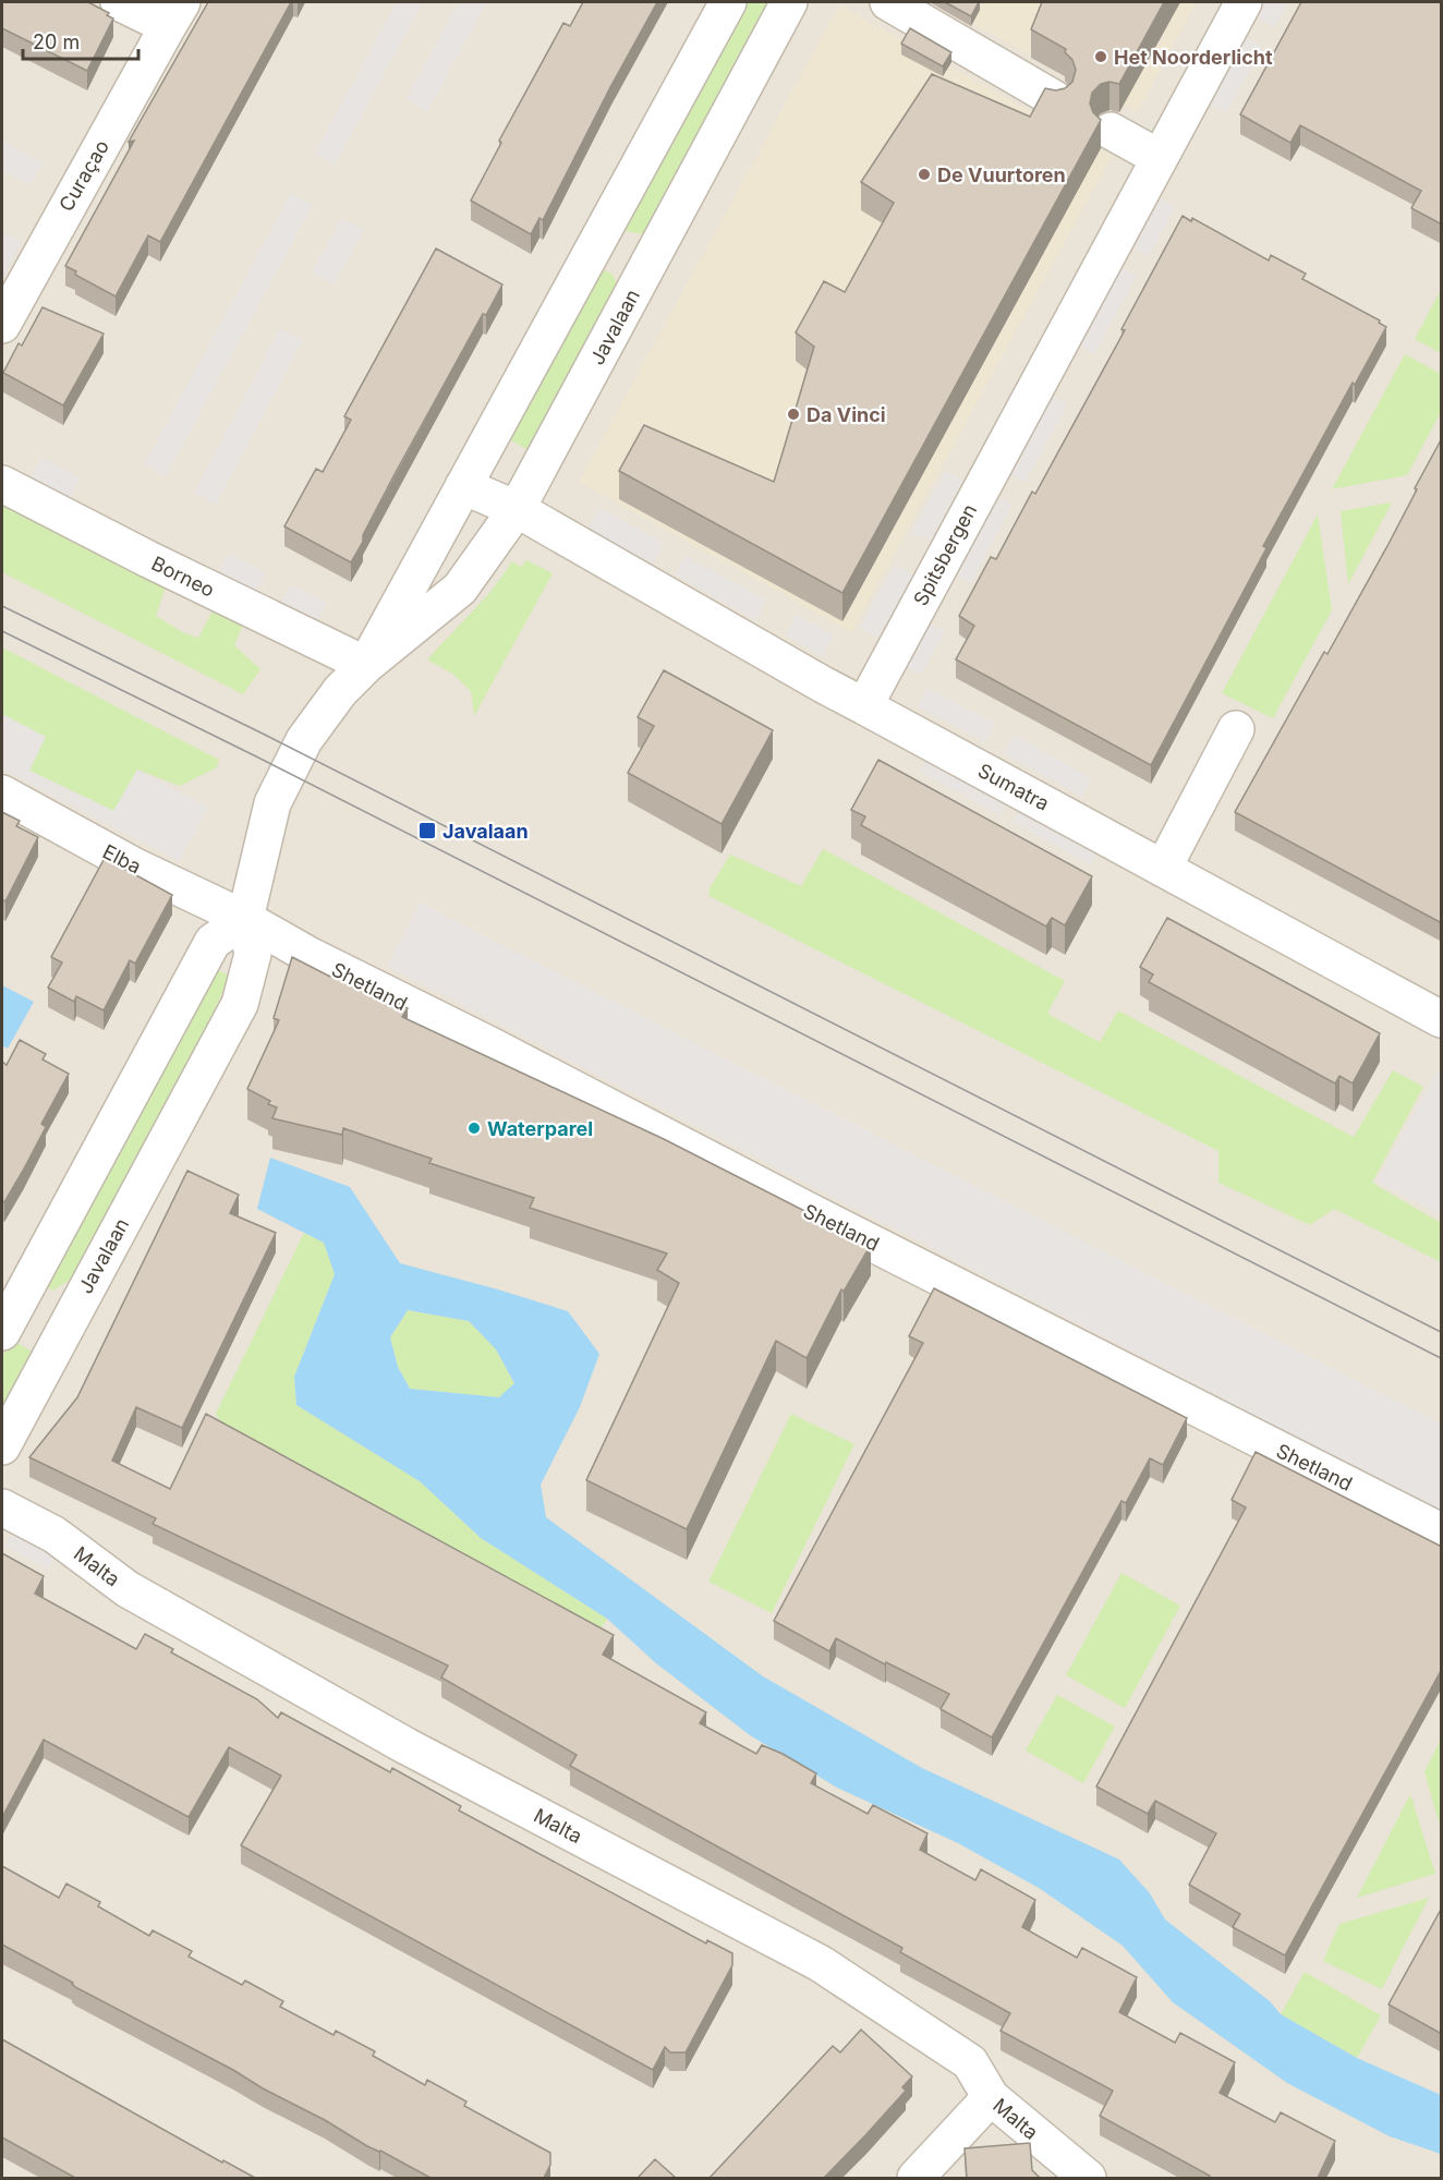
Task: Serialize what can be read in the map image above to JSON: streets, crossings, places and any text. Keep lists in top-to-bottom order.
{
  "streets": {
    "street": [
      "Curaçao",
      "Javalaan",
      "Spitsbergen",
      "Borneo",
      "Sumatra",
      "Elba",
      "Shetland",
      "Malta"
    ]
  },
  "crossings": [
    ["Javalaan", "Borneo"],
    ["Javalaan", "Elba"],
    ["Javalaan", "Shetland"],
    ["Spitsbergen", "Sumatra"],
    ["Elba", "Shetland"]
  ],
  "places": {
    "other": [
      "Het Noorderlicht",
      "De Vuurtoren",
      "Da Vinci",
      "Waterparel"
    ],
    "transit": ["Javalaan"]
  },
  "scale_bar": "20 m"
}
